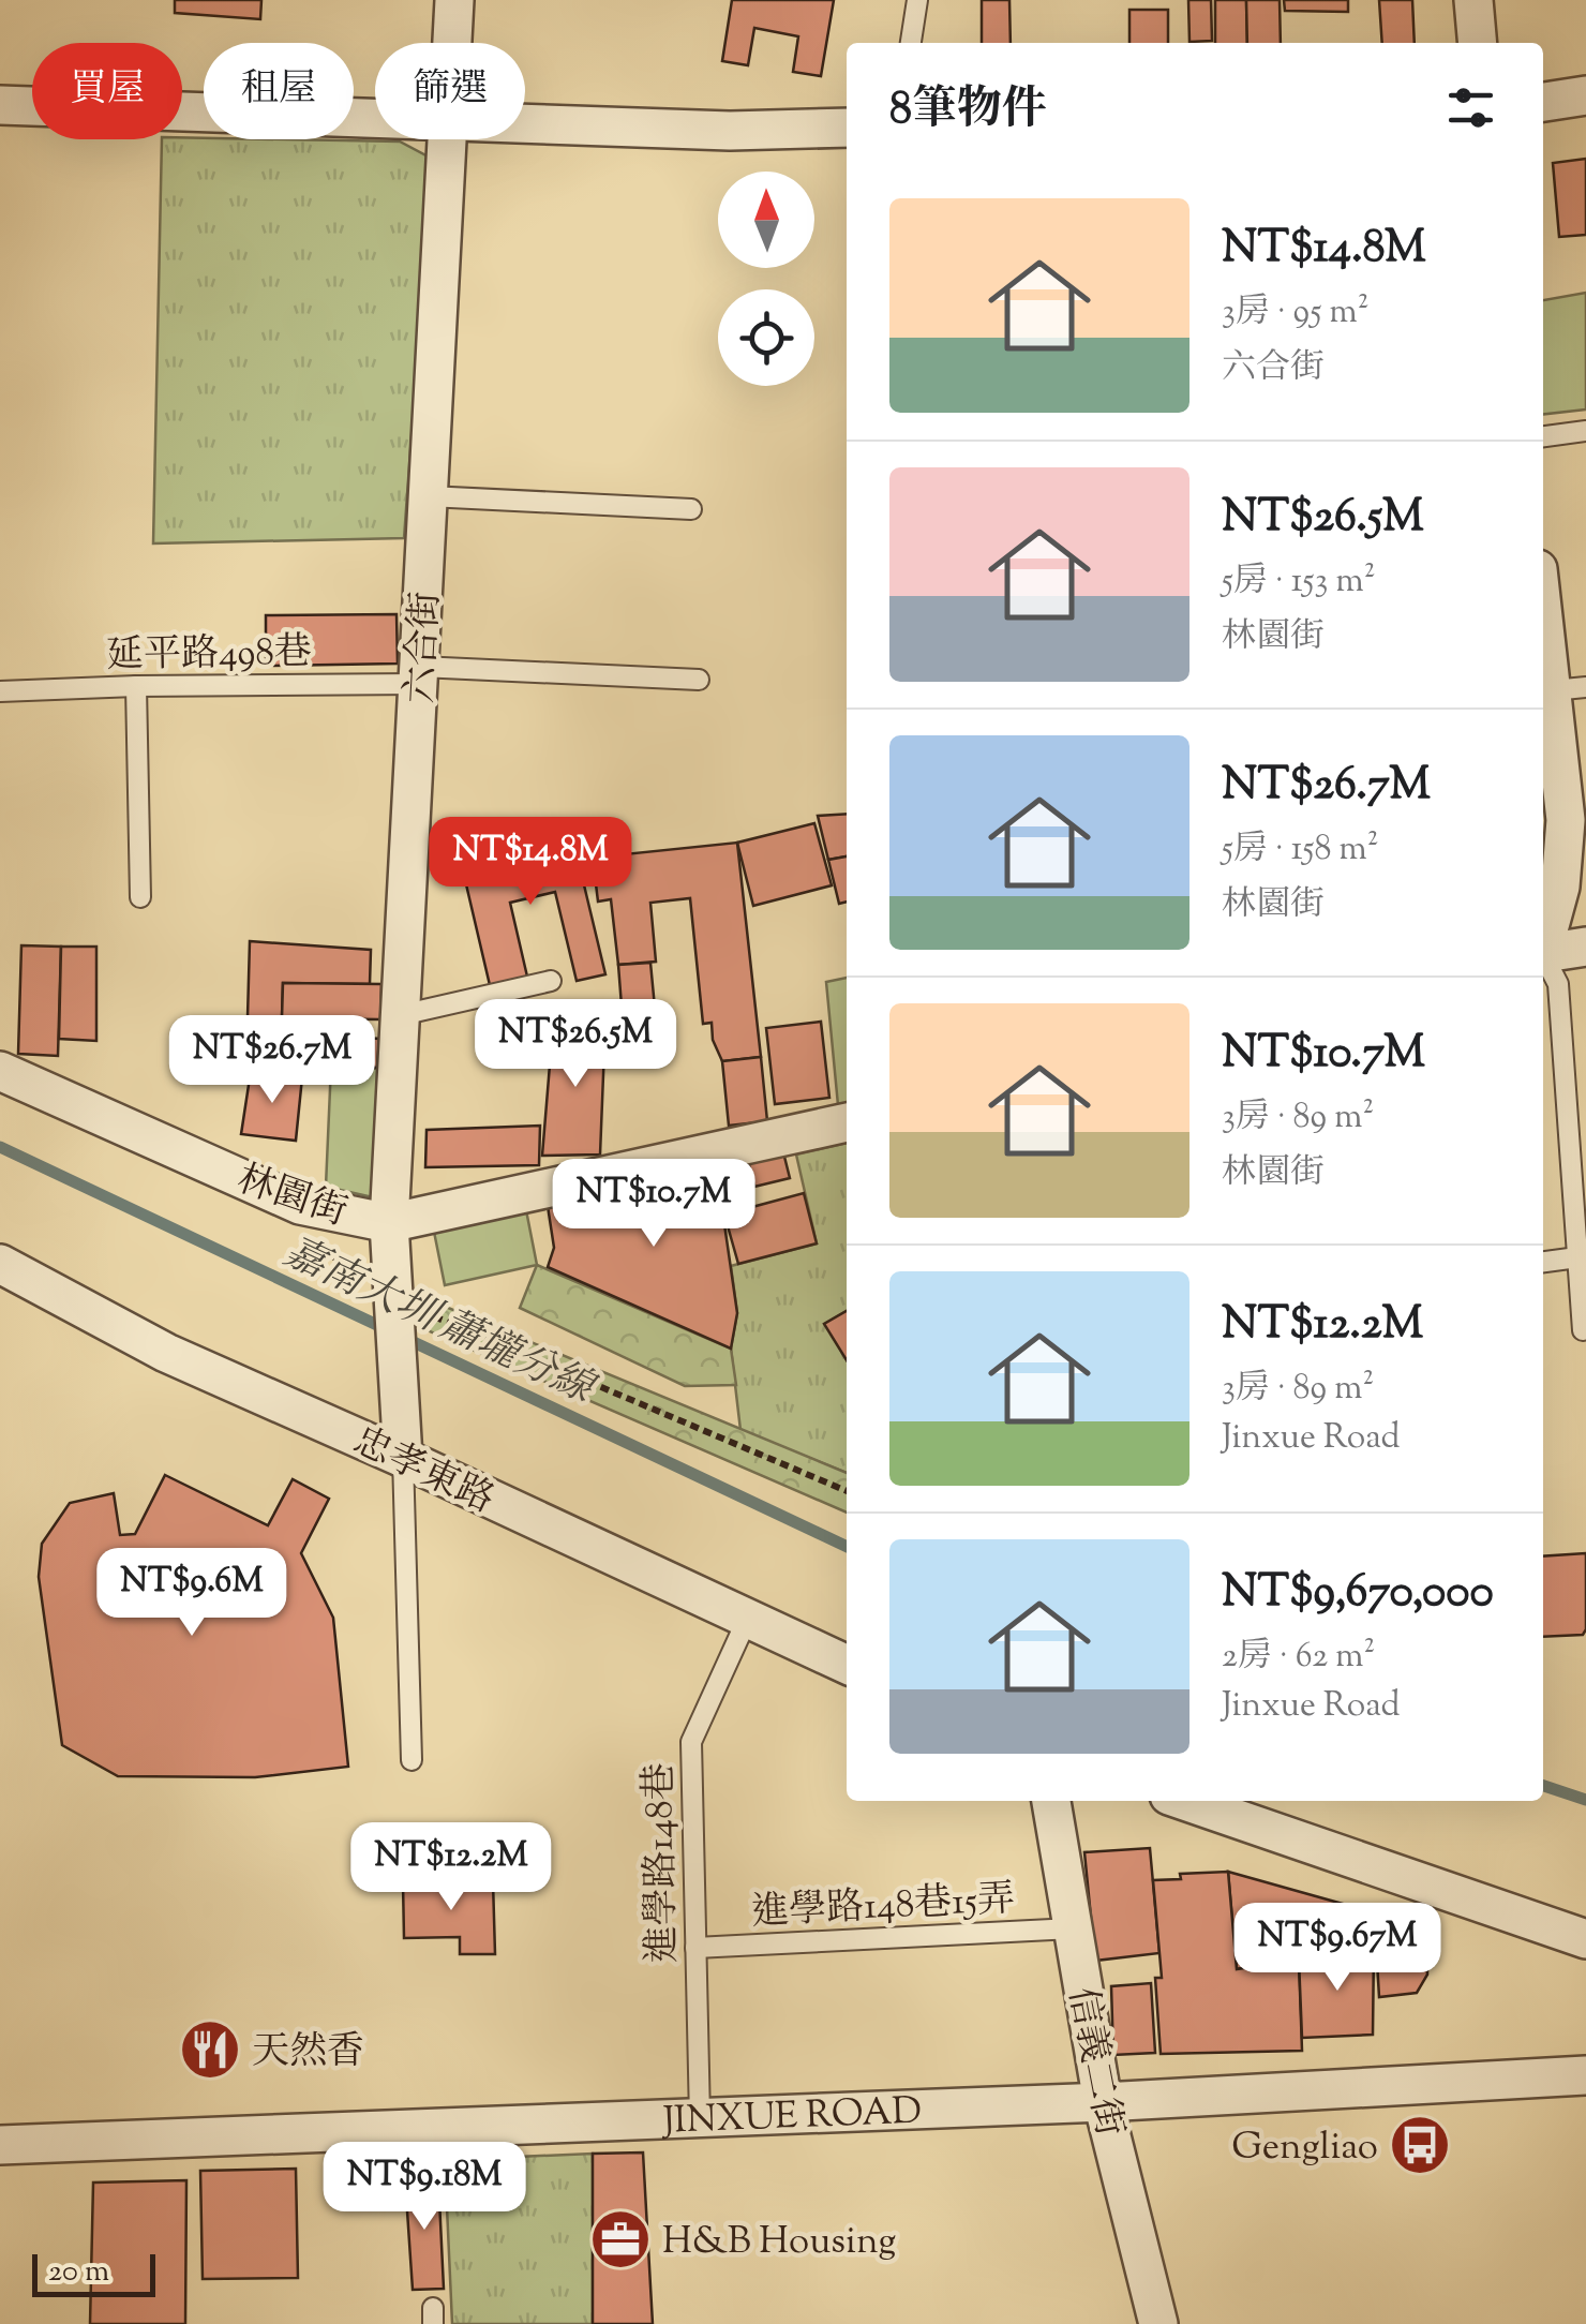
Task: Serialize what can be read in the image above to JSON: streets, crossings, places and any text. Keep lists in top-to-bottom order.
{
  "streets": {
    "street": [
      "六合街",
      "林園街",
      "忠孝東路",
      "信義二街",
      "JINXUE ROAD"
    ],
    "lane": ["延平路498巷", "進學路148巷", "進學路148巷15弄"]
  },
  "crossings": [
    ["六合街", "延平路498巷"],
    ["六合街", "林園街"],
    ["六合街", "忠孝東路"],
    ["忠孝東路", "進學路148巷"],
    ["進學路148巷", "進學路148巷15弄"],
    ["進學路148巷", "JINXUE ROAD"],
    ["進學路148巷15弄", "信義二街"],
    ["信義二街", "JINXUE ROAD"]
  ],
  "water": ["嘉南大圳 蕭壠分線"],
  "places": {
    "restaurant": ["天然香"],
    "bus stop": ["Gengliao"],
    "office": ["H&B Housing"]
  },
  "scale_bar": "20 m",
  "north": "top",
  "page": {
    "chip": ["買屋", "租屋", "篩選"],
    "heading": "8筆物件",
    "list": [
      {
        "name": "NT$14.8M",
        "note": "3房 · 95 m² · 六合街"
      },
      {
        "name": "NT$26.5M",
        "note": "5房 · 153 m² · 林園街"
      },
      {
        "name": "NT$26.7M",
        "note": "5房 · 158 m² · 林園街"
      },
      {
        "name": "NT$10.7M",
        "note": "3房 · 89 m² · 林園街"
      },
      {
        "name": "NT$12.2M",
        "note": "3房 · 89 m² · Jinxue Road"
      },
      {
        "name": "NT$9,670,000",
        "note": "2房 · 62 m² · Jinxue Road"
      }
    ],
    "price": [
      "NT$14.8M",
      "NT$26.5M",
      "NT$26.7M",
      "NT$10.7M",
      "NT$9.6M",
      "NT$12.2M",
      "NT$9.67M",
      "NT$9.18M"
    ],
    "scale": "20 m"
  }
}
